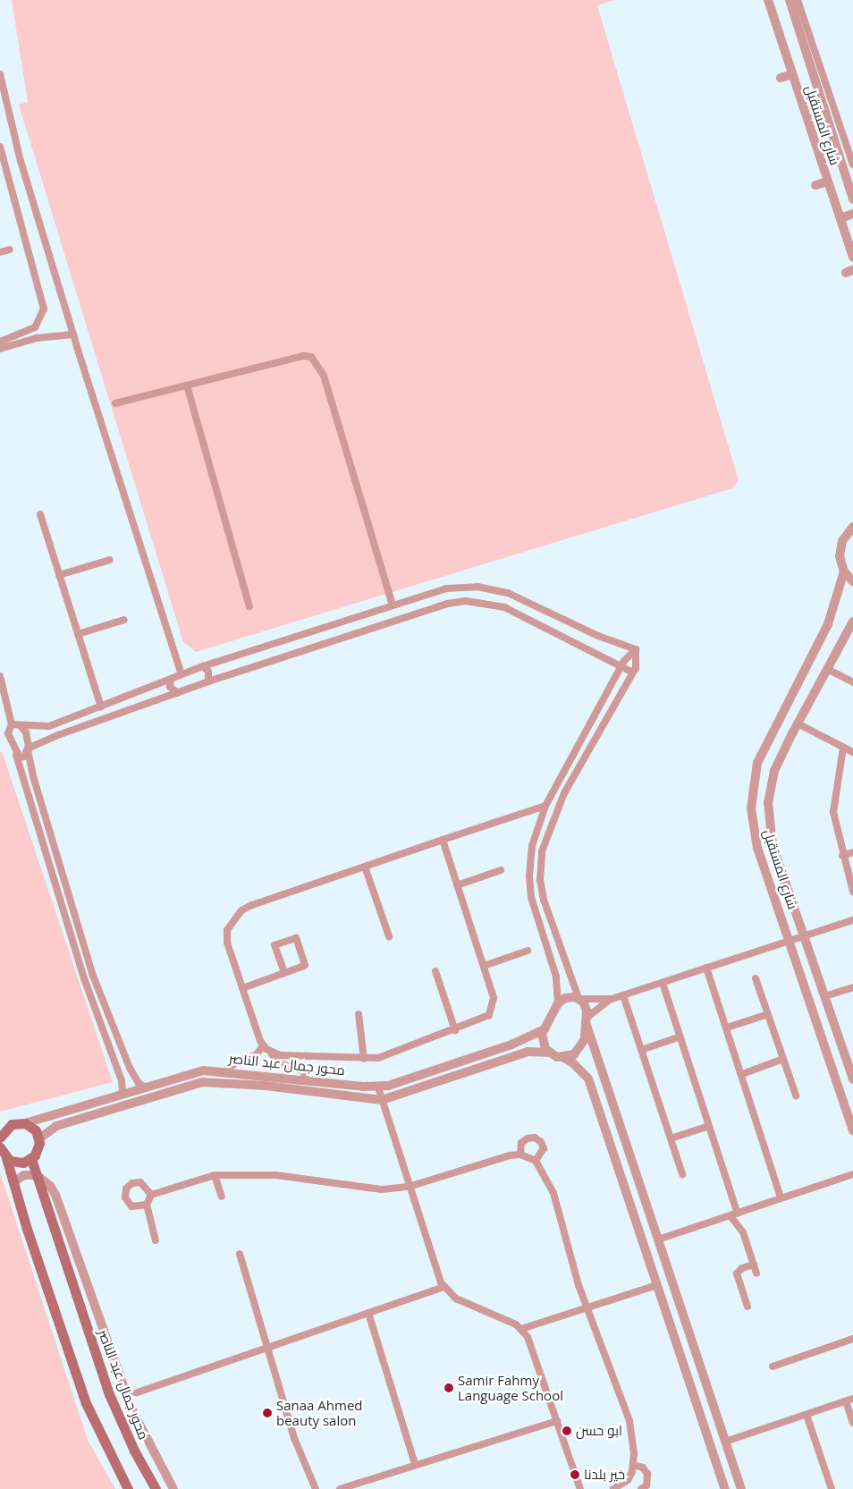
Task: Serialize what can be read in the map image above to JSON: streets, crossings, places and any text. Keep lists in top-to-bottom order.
{
  "streets": {
    "main road": ["محور جمال عبد الناصر"],
    "street": ["شارع المستقبل"]
  },
  "places": [
    "Samir Fahmy Language School",
    "Sanaa Ahmed beauty salon",
    "ابو حسن",
    "خير بلدنا"
  ]
}
